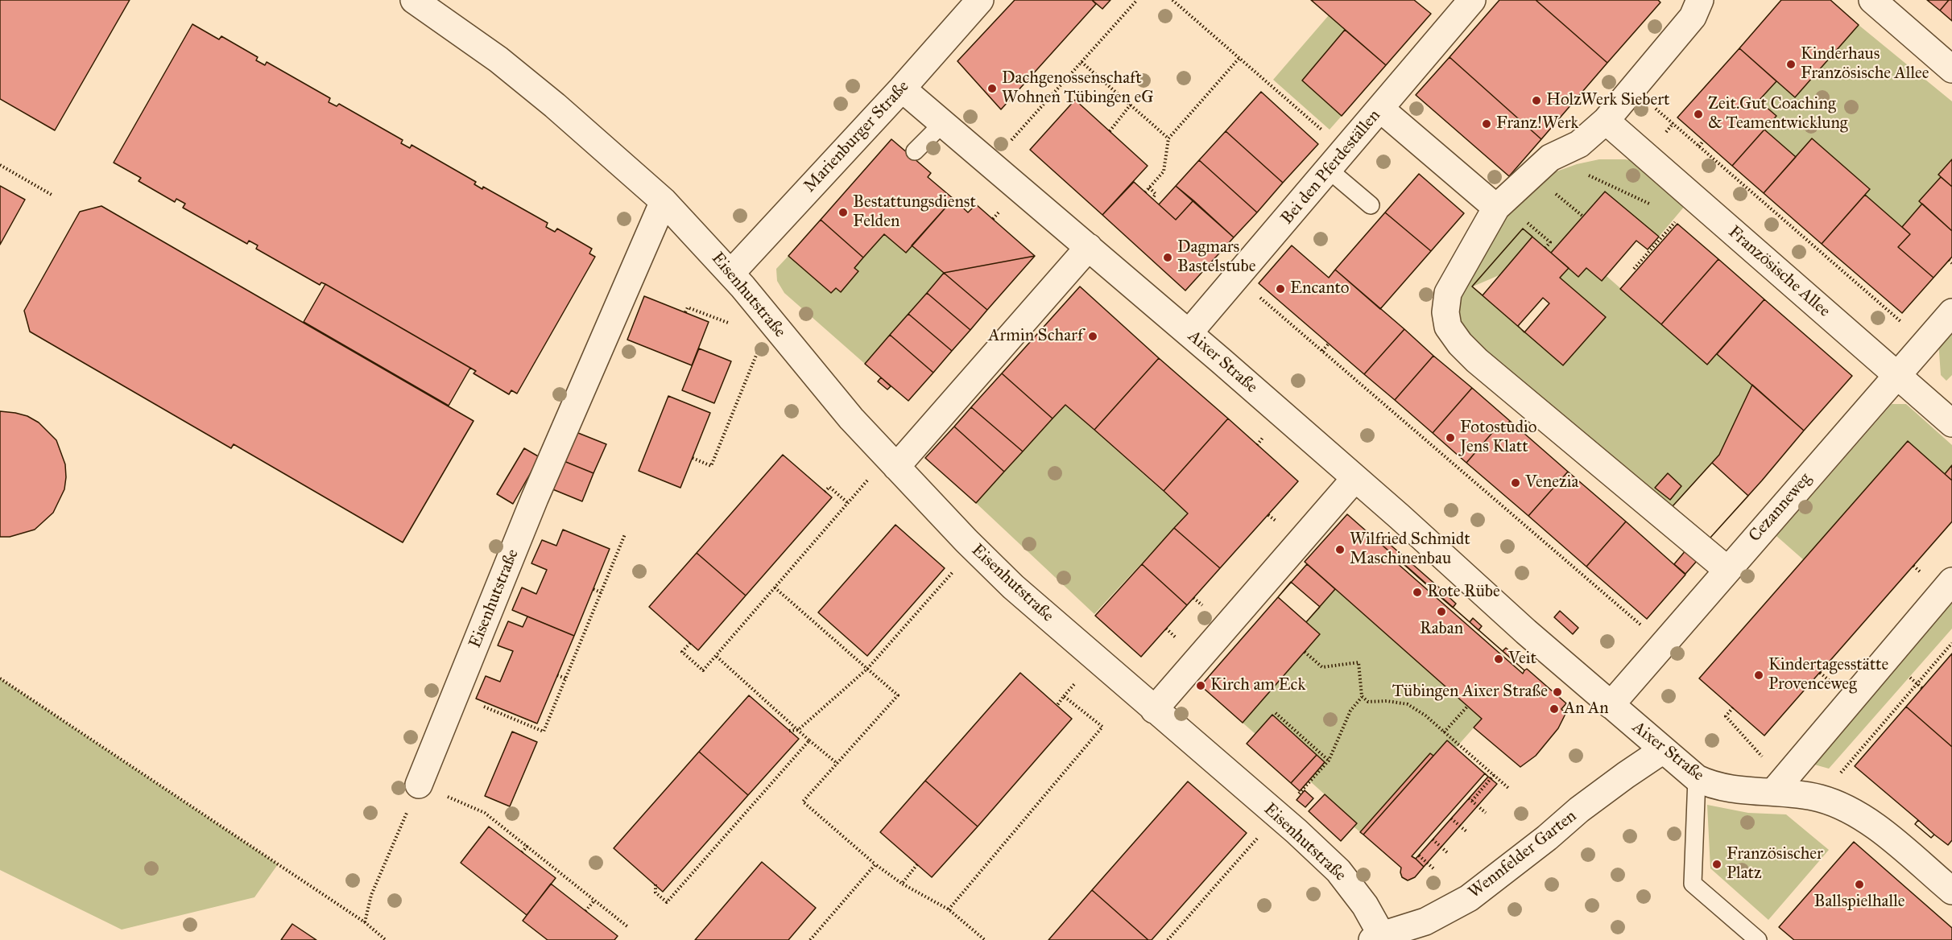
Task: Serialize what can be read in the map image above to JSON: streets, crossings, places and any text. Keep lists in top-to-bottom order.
{
  "streets": {
    "street": [
      "Marienburger Straße",
      "Bei den Pferdeställen",
      "Französische Allee",
      "Eisenhutstraße",
      "Aixer Straße",
      "Cezanneweg",
      "Wennfelder Garten"
    ]
  },
  "crossings": [
    ["Marienburger Straße", "Eisenhutstraße"],
    ["Marienburger Straße", "Aixer Straße"],
    ["Bei den Pferdeställen", "Aixer Straße"],
    ["Französische Allee", "Cezanneweg"],
    ["Eisenhutstraße", "Wennfelder Garten"],
    ["Aixer Straße", "Cezanneweg"],
    ["Aixer Straße", "Wennfelder Garten"]
  ],
  "places": [
    "Kinderhaus Französische Allee",
    "Dachgenossenschaft Wohnen Tübingen eG",
    "HolzWerk Siebert",
    "Zeit.Gut Coaching & Teamentwicklung",
    "Franz!Werk",
    "Bestattungsdienst Felden",
    "Dagmars Bastelstube",
    "Encanto",
    "Armin Scharf",
    "Fotostudio Jens Klatt",
    "Venezia",
    "Wilfried Schmidt Maschinenbau",
    "Rote Rübe",
    "Raban",
    "Veit",
    "Kindertagesstätte Provenceweg",
    "Kirch am Eck",
    "Tübingen Aixer Straße",
    "An An",
    "Französischer Platz",
    "Ballspielhalle"
  ]
}
